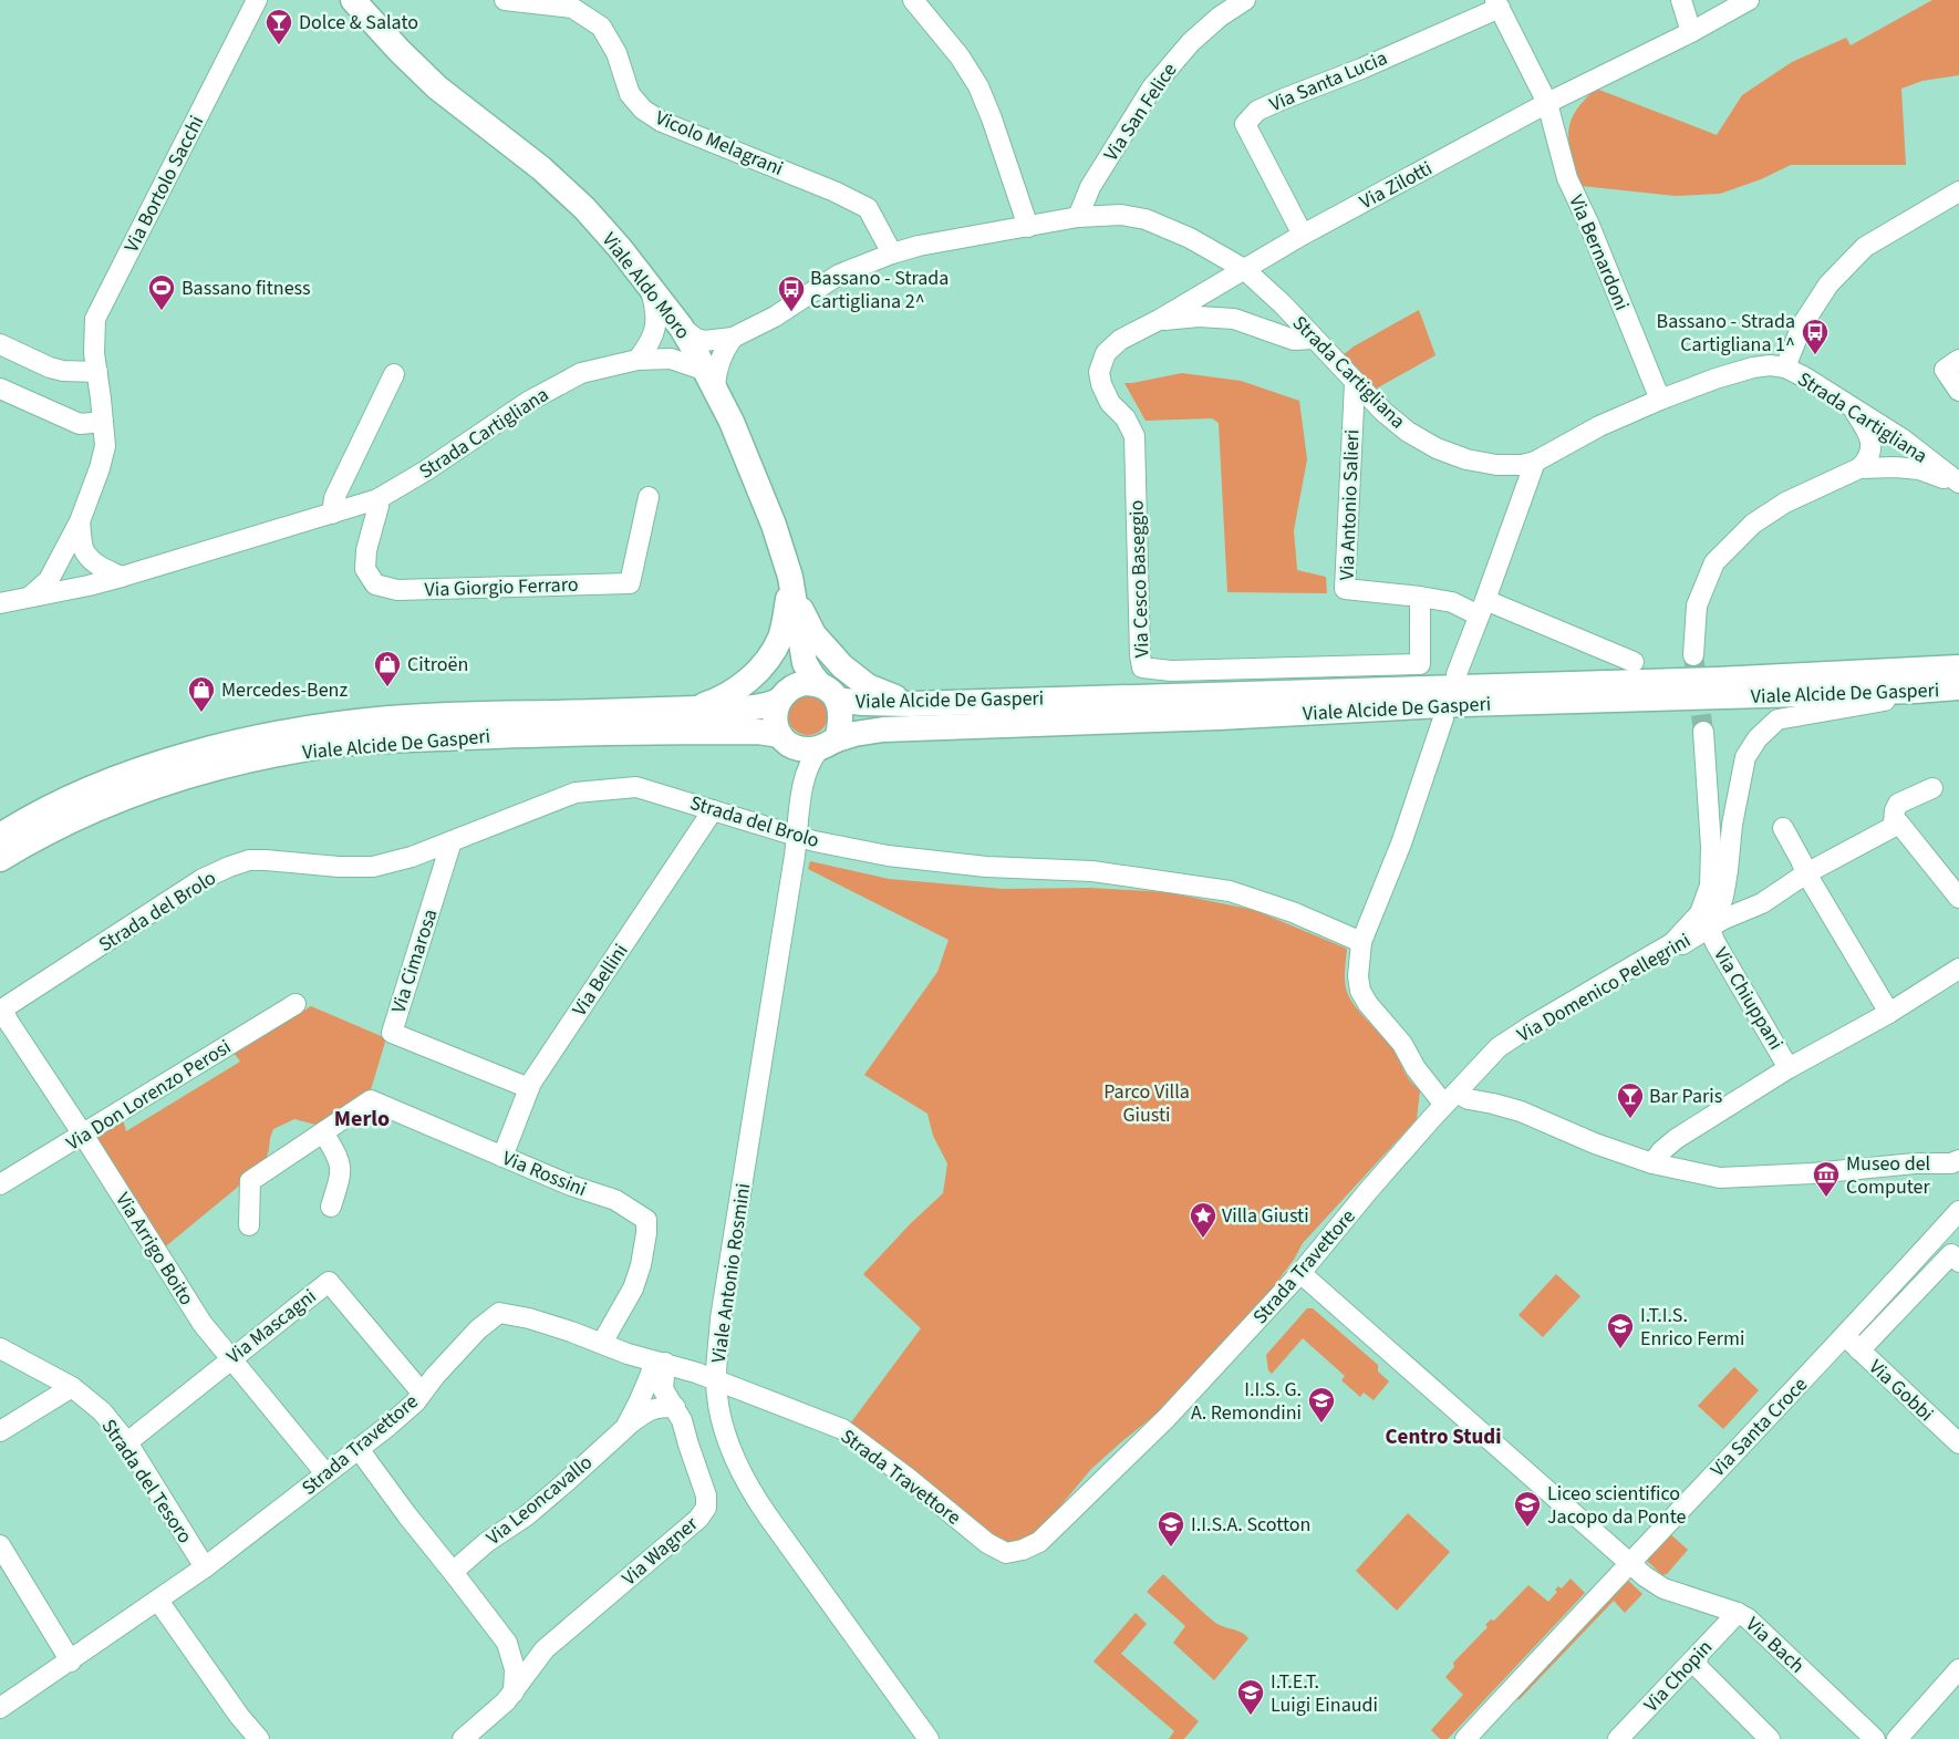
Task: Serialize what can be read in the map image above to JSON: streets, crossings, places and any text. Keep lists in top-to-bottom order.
{
  "streets": {
    "main road": ["Viale Aldo Moro", "Viale Alcide De Gasperi"],
    "street": [
      "Via Santa Lucia",
      "Via San Felice",
      "Vicolo Melagrani",
      "Via Bortolo Sacchi",
      "Via Zilotti",
      "Via Bernardoni",
      "Strada Cartigliana",
      "Via Antonio Salieri",
      "Via Cesco Baseggio",
      "Via Giorgio Ferraro",
      "Strada del Brolo",
      "Via Cimarosa",
      "Via Bellini",
      "Via Domenico Pellegrini",
      "Via Chiuppani",
      "Via Don Lorenzo Perosi",
      "Via Rossini",
      "Via Arrigo Boito",
      "Strada Travettore",
      "Viale Antonio Rosmini",
      "Via Mascagni",
      "Via Gobbi",
      "Via Santa Croce",
      "Strada del Tesoro",
      "Via Leoncavallo",
      "Via Wagner",
      "Via Bach",
      "Via Chopin"
    ]
  },
  "crossings": [
    ["Via Santa Lucia", "Via Zilotti"],
    ["Via San Felice", "Strada Cartigliana"],
    ["Vicolo Melagrani", "Strada Cartigliana"],
    ["Via Bortolo Sacchi", "Strada Cartigliana"],
    ["Via Zilotti", "Via Bernardoni"],
    ["Via Zilotti", "Strada Cartigliana"],
    ["Via Zilotti", "Via Cesco Baseggio"],
    ["Via Bernardoni", "Strada Cartigliana"],
    ["Viale Aldo Moro", "Strada Cartigliana"],
    ["Viale Aldo Moro", "Viale Alcide De Gasperi"],
    ["Viale Aldo Moro", "Viale Antonio Rosmini"],
    ["Strada Cartigliana", "Via Antonio Salieri"],
    ["Strada Cartigliana", "Via Cesco Baseggio"],
    ["Strada Cartigliana", "Via Giorgio Ferraro"],
    ["Via Antonio Salieri", "Via Cesco Baseggio"],
    ["Viale Alcide De Gasperi", "Via Domenico Pellegrini"],
    ["Viale Alcide De Gasperi", "Viale Antonio Rosmini"],
    ["Strada del Brolo", "Via Cimarosa"],
    ["Strada del Brolo", "Via Bellini"],
    ["Strada del Brolo", "Via Arrigo Boito"],
    ["Strada del Brolo", "Viale Antonio Rosmini"],
    ["Via Cimarosa", "Via Bellini"],
    ["Via Bellini", "Via Rossini"],
    ["Via Domenico Pellegrini", "Via Chiuppani"],
    ["Via Domenico Pellegrini", "Strada Travettore"],
    ["Via Don Lorenzo Perosi", "Via Arrigo Boito"],
    ["Via Rossini", "Strada Travettore"],
    ["Via Arrigo Boito", "Strada Travettore"],
    ["Via Arrigo Boito", "Via Mascagni"],
    ["Strada Travettore", "Viale Antonio Rosmini"],
    ["Strada Travettore", "Via Mascagni"],
    ["Strada Travettore", "Strada del Tesoro"],
    ["Strada Travettore", "Via Leoncavallo"],
    ["Strada Travettore", "Via Wagner"],
    ["Strada Travettore", "Via Bach"],
    ["Via Mascagni", "Strada del Tesoro"],
    ["Via Gobbi", "Via Santa Croce"],
    ["Via Santa Croce", "Via Bach"],
    ["Via Leoncavallo", "Via Wagner"],
    ["Via Bach", "Via Chopin"]
  ],
  "districts": ["Merlo", "Centro Studi"],
  "parks": ["Parco Villa Giusti"],
  "places": {
    "bar": ["Dolce & Salato", "Bar Paris"],
    "sports": ["Bassano fitness"],
    "bus stop": ["Bassano - Strada Cartigliana 2^", "Bassano - Strada Cartigliana 1^"],
    "shop": ["Citroën", "Mercedes-Benz"],
    "museum": ["Museo del Computer"],
    "place": ["Villa Giusti"],
    "school or university": [
      "I.T.I.S. Enrico Fermi",
      "I.I.S. G. A. Remondini",
      "Liceo scientifico Jacopo da Ponte",
      "I.I.S.A. Scotton",
      "I.T.E.T. Luigi Einaudi"
    ]
  }
}
